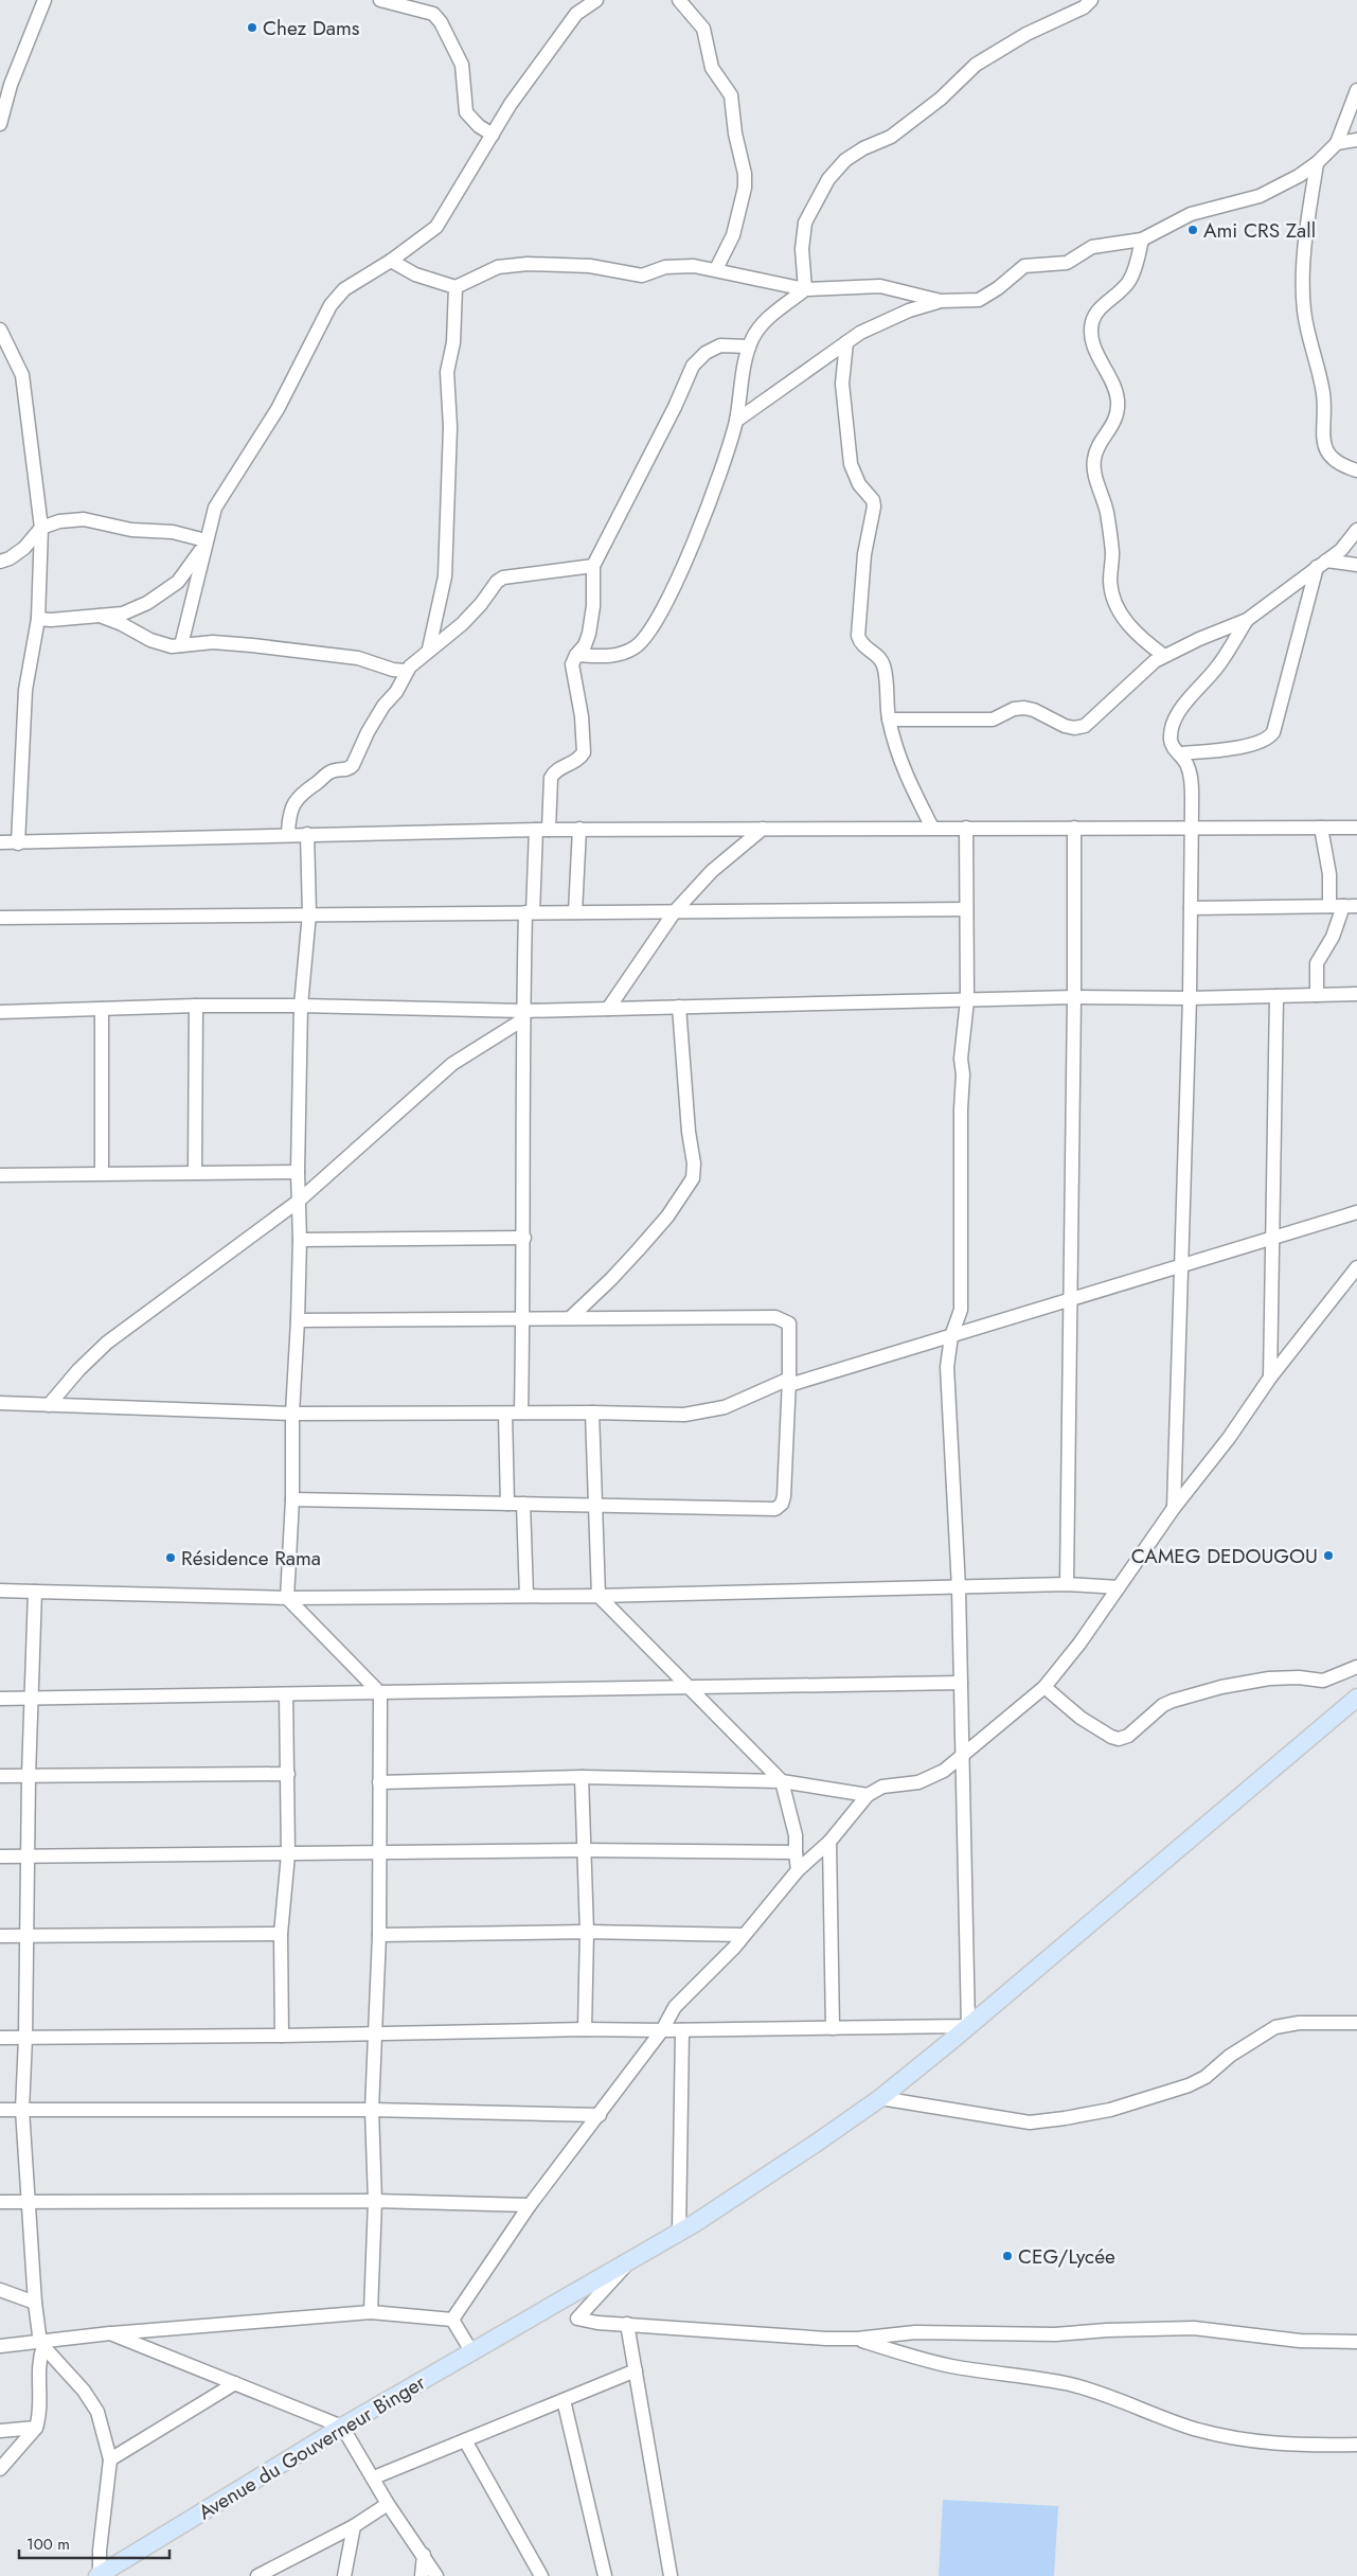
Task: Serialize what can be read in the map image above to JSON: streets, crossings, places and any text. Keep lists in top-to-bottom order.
{
  "streets": {
    "main road": ["Avenue du Gouverneur Binger"]
  },
  "places": [
    "Chez Dams",
    "Ami CRS Zall",
    "CAMEG DEDOUGOU",
    "Résidence Rama",
    "CEG/Lycée"
  ],
  "scale_bar": "100 m"
}
